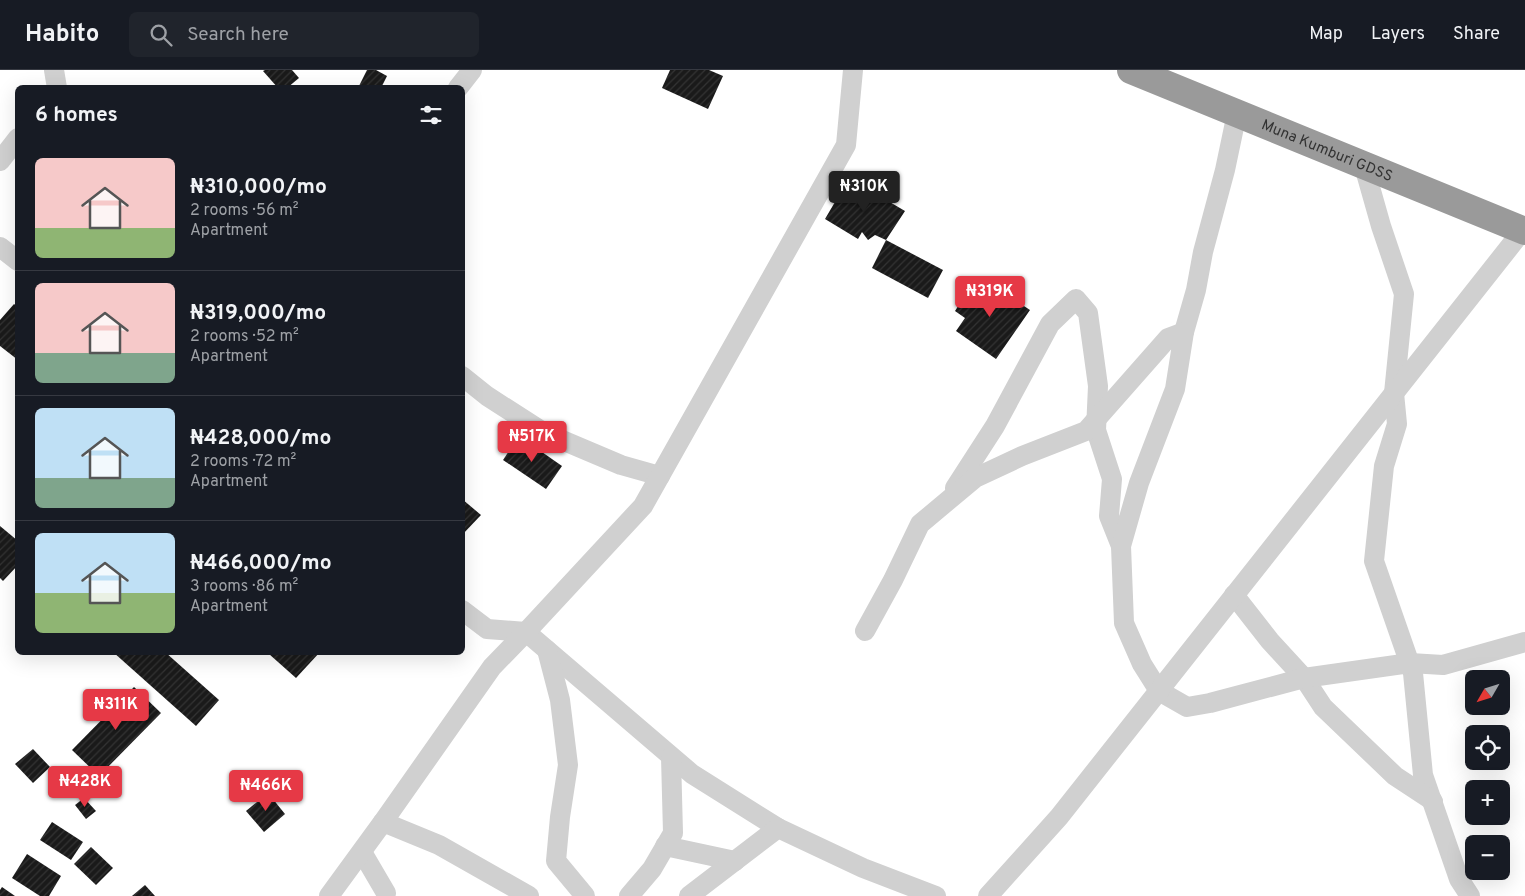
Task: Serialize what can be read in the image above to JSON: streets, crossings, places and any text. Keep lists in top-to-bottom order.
{
  "streets": {
    "highway": ["Muna Kumburi GDSS"]
  },
  "north": "bottom left",
  "page": {
    "header": "Habito",
    "search": "Search here",
    "nav": ["Map", "Layers", "Share"],
    "heading": "6 homes",
    "list": [
      {
        "name": "₦310,000/mo",
        "note": "2 rooms · 56 m² · Apartment"
      },
      {
        "name": "₦319,000/mo",
        "note": "2 rooms · 52 m² · Apartment"
      },
      {
        "name": "₦428,000/mo",
        "note": "2 rooms · 72 m² · Apartment"
      },
      {
        "name": "₦466,000/mo",
        "note": "3 rooms · 86 m² · Apartment"
      }
    ],
    "price": [
      "₦310K",
      "₦319K",
      "₦517K",
      "₦311K",
      "₦428K",
      "₦466K"
    ],
    "map_buttons": ["+", "−"]
  }
}
